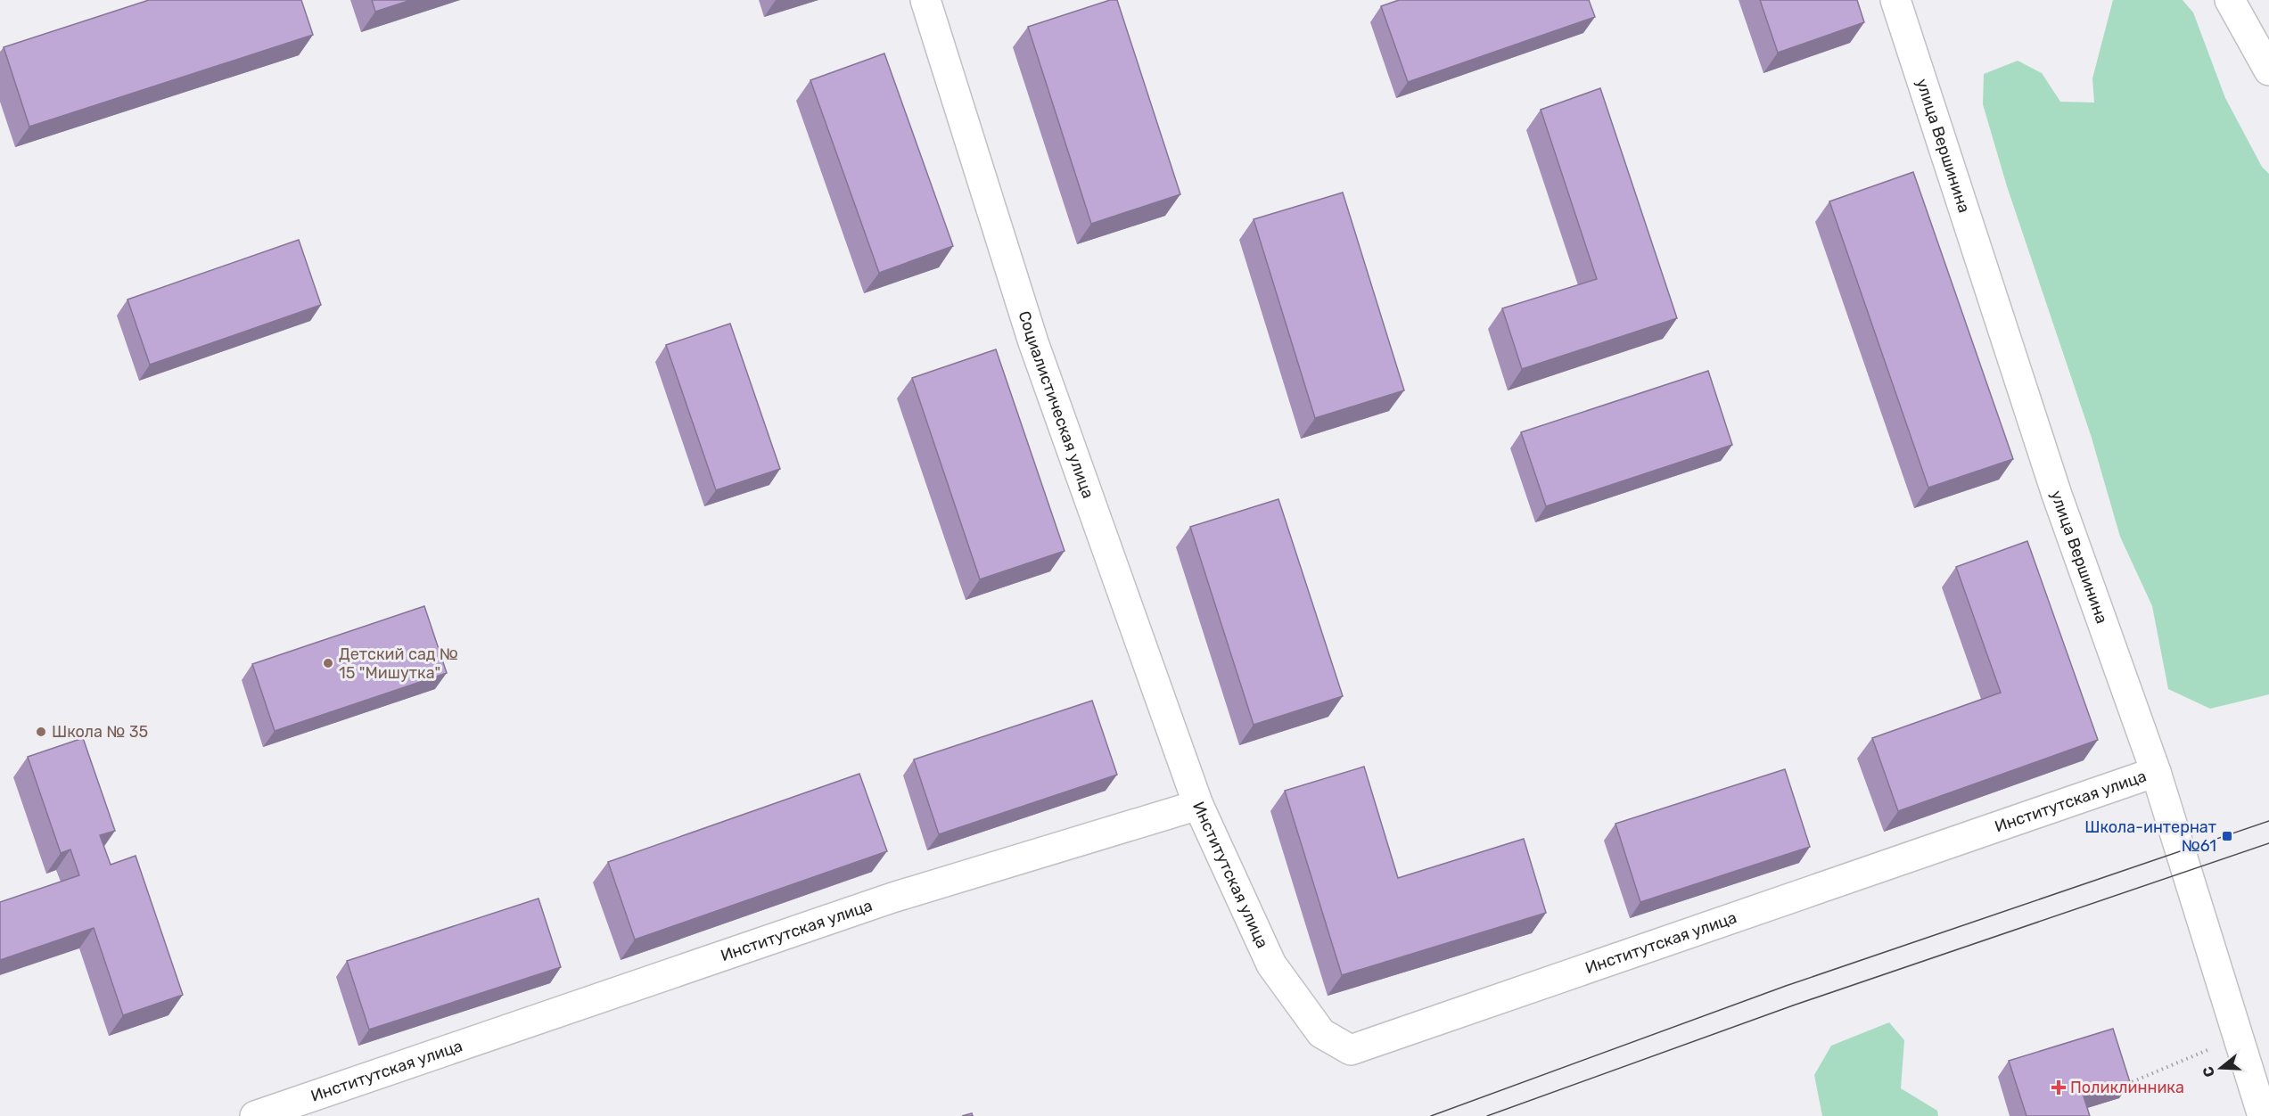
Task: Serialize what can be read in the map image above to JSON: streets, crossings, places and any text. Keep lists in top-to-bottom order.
{
  "streets": {
    "street": ["улица Вершинина", "Социалистическая улица", "Институтская улица"]
  },
  "crossings": [
    ["улица Вершинина", "Институтская улица"],
    ["Социалистическая улица", "Институтская улица"]
  ],
  "places": {
    "other": ["Детский сад № 15 \"Мишутка\"", "Школа № 35"],
    "transit": ["Школа-интернат №61"],
    "health": ["Поликлинника"]
  },
  "north": "left"
}
